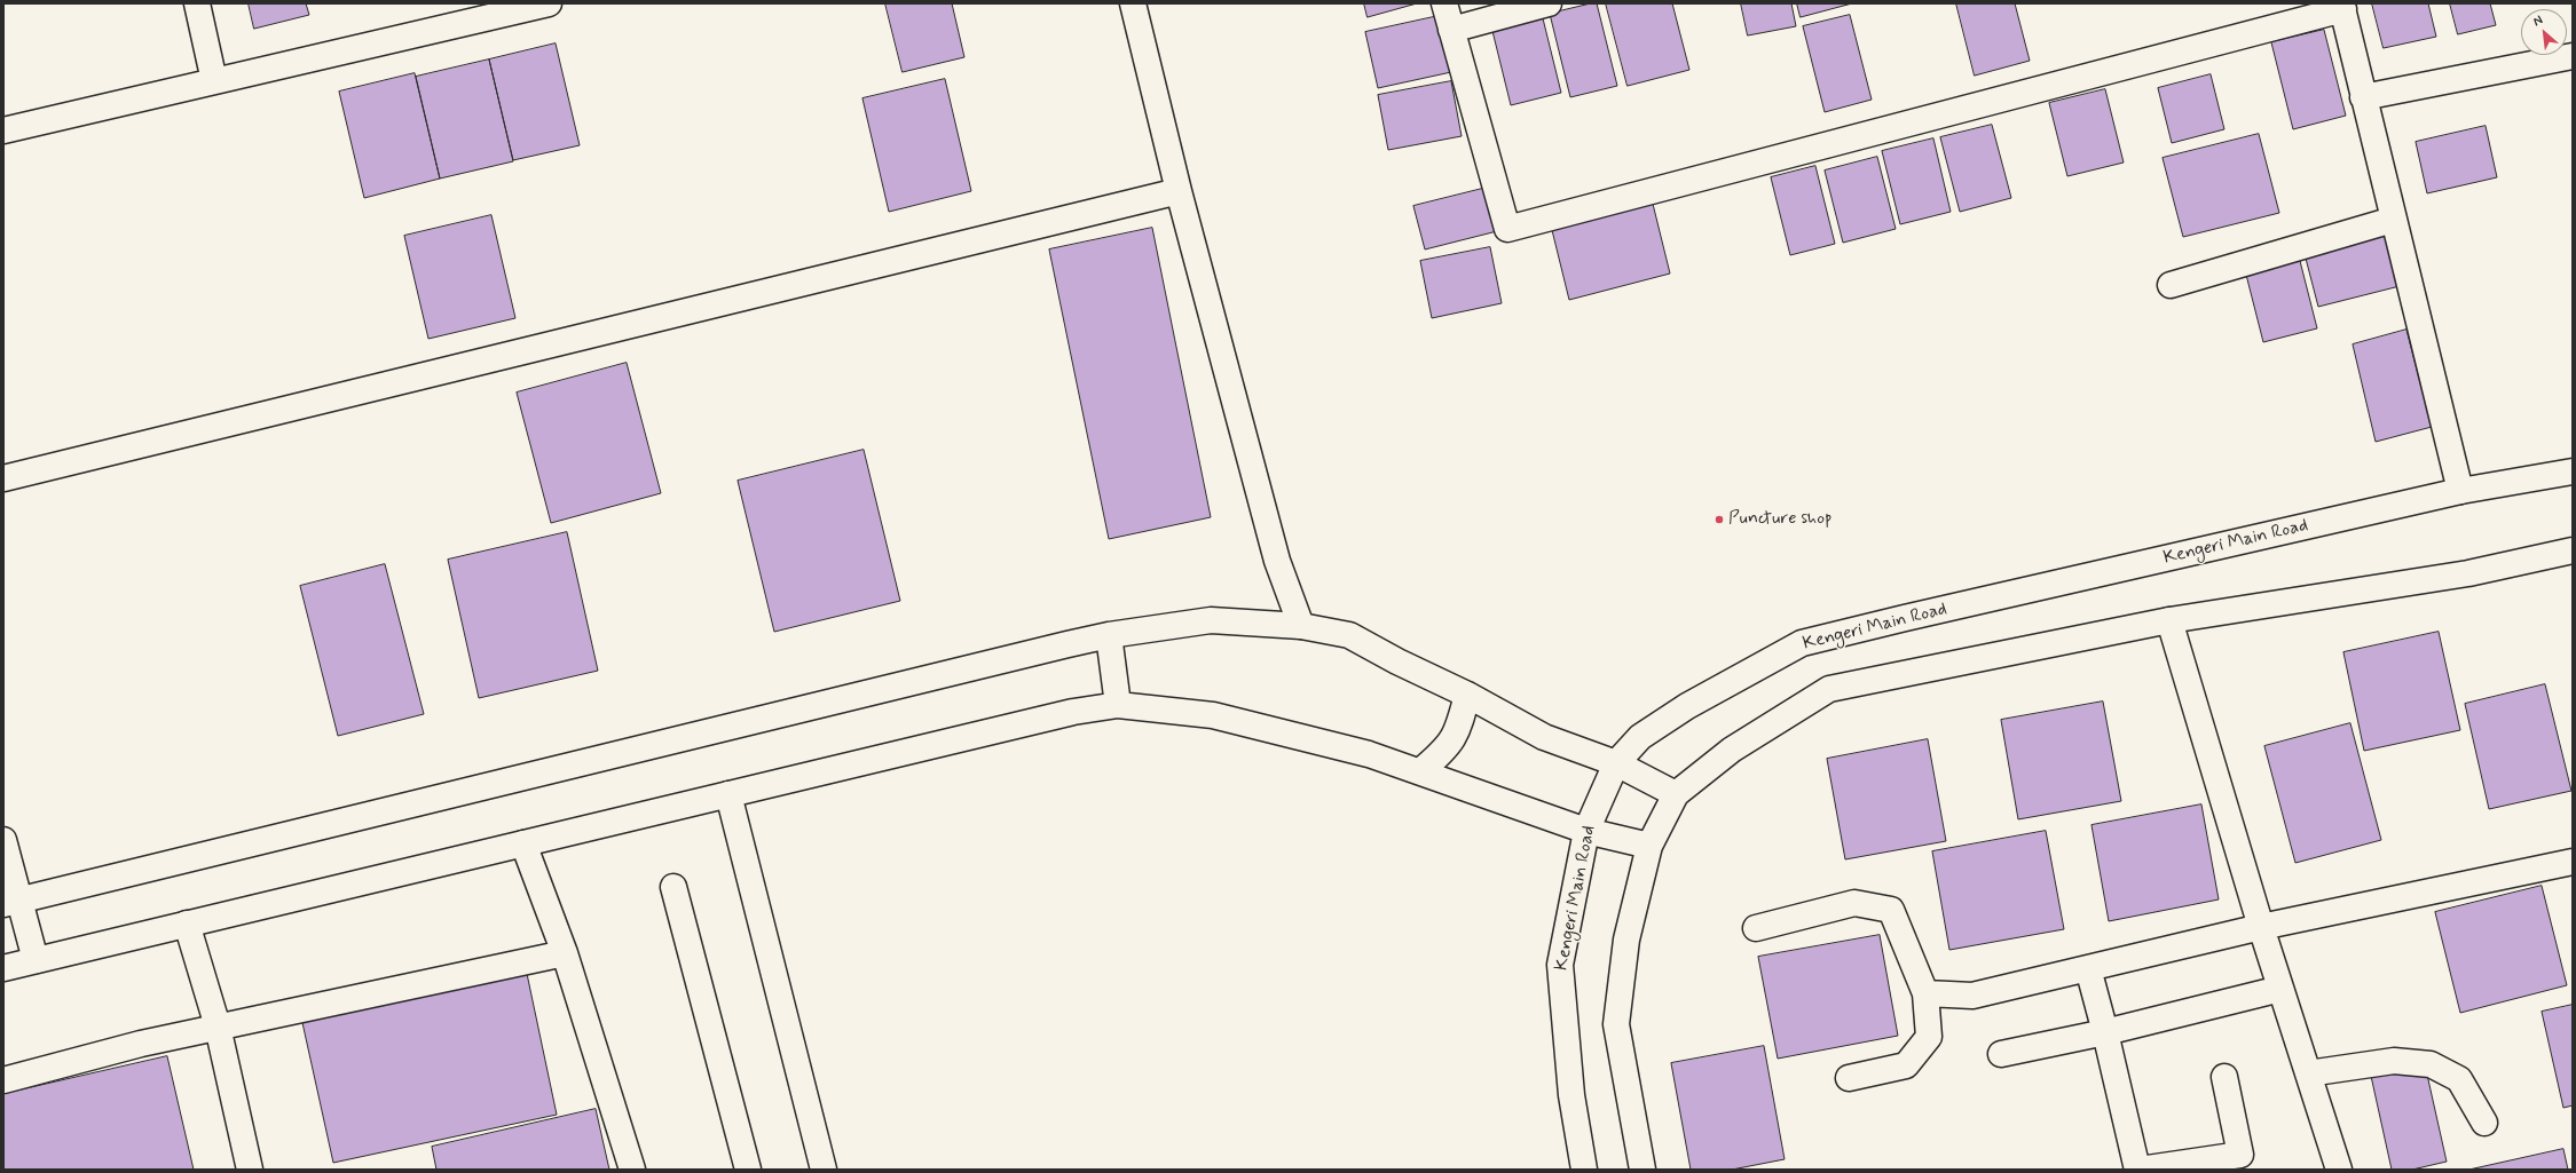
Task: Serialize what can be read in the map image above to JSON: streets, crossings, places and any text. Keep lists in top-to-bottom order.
{
  "streets": {
    "street": ["Kengeri Main Road"]
  },
  "places": ["Puncture shop"],
  "north": "top left"
}
